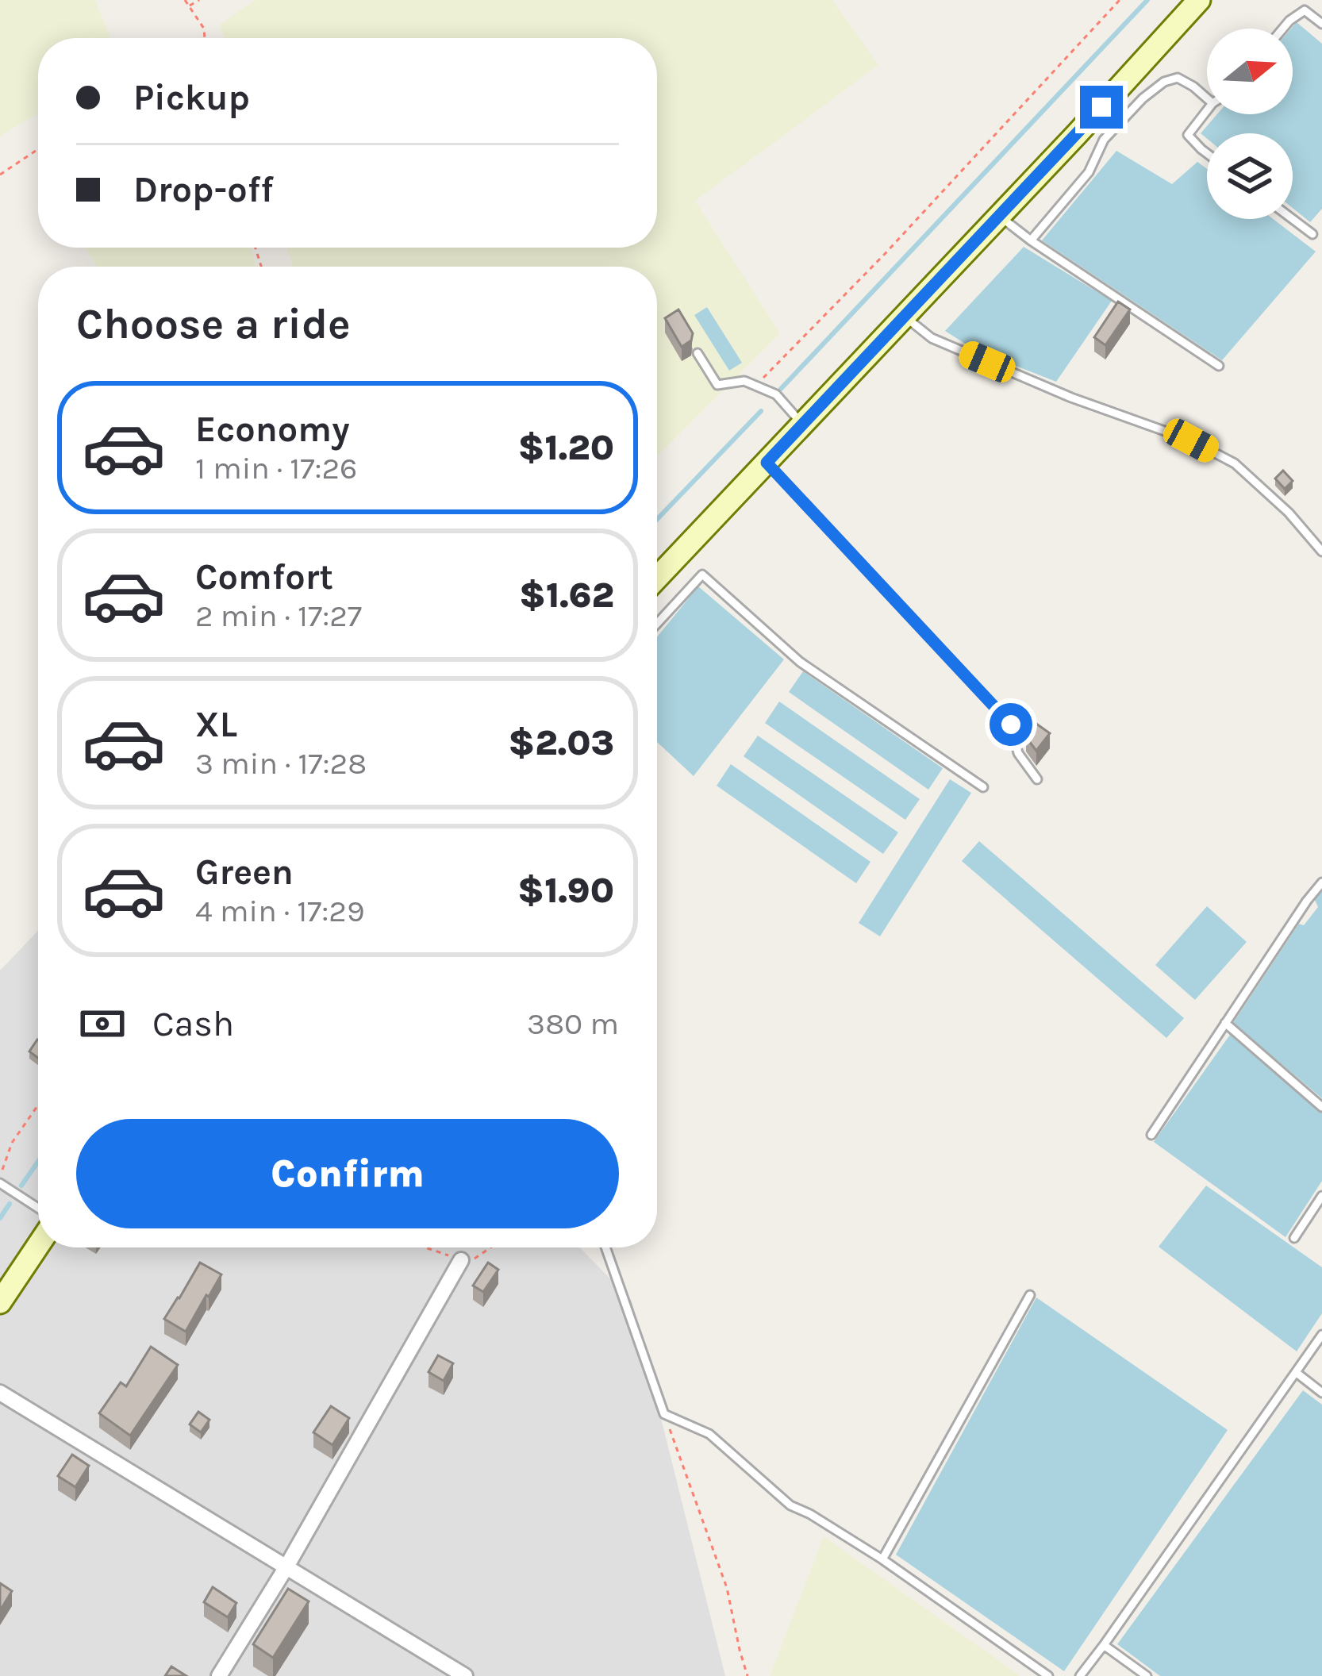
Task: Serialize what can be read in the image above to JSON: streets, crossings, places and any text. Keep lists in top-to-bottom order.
{
  "north": "right",
  "page": {
    "banner": ["Pickup", "Drop-off"],
    "heading": "Choose a ride",
    "list": [
      {
        "name": "Economy",
        "note": "1 min · 17:26",
        "value": "$1.20"
      },
      {
        "name": "Comfort",
        "note": "2 min · 17:27",
        "value": "$1.62"
      },
      {
        "name": "XL",
        "note": "3 min · 17:28",
        "value": "$2.03"
      },
      {
        "name": "Green",
        "note": "4 min · 17:29",
        "value": "$1.90"
      }
    ],
    "pay": ["Cash", "380 m"],
    "buttons": "Confirm"
  }
}
